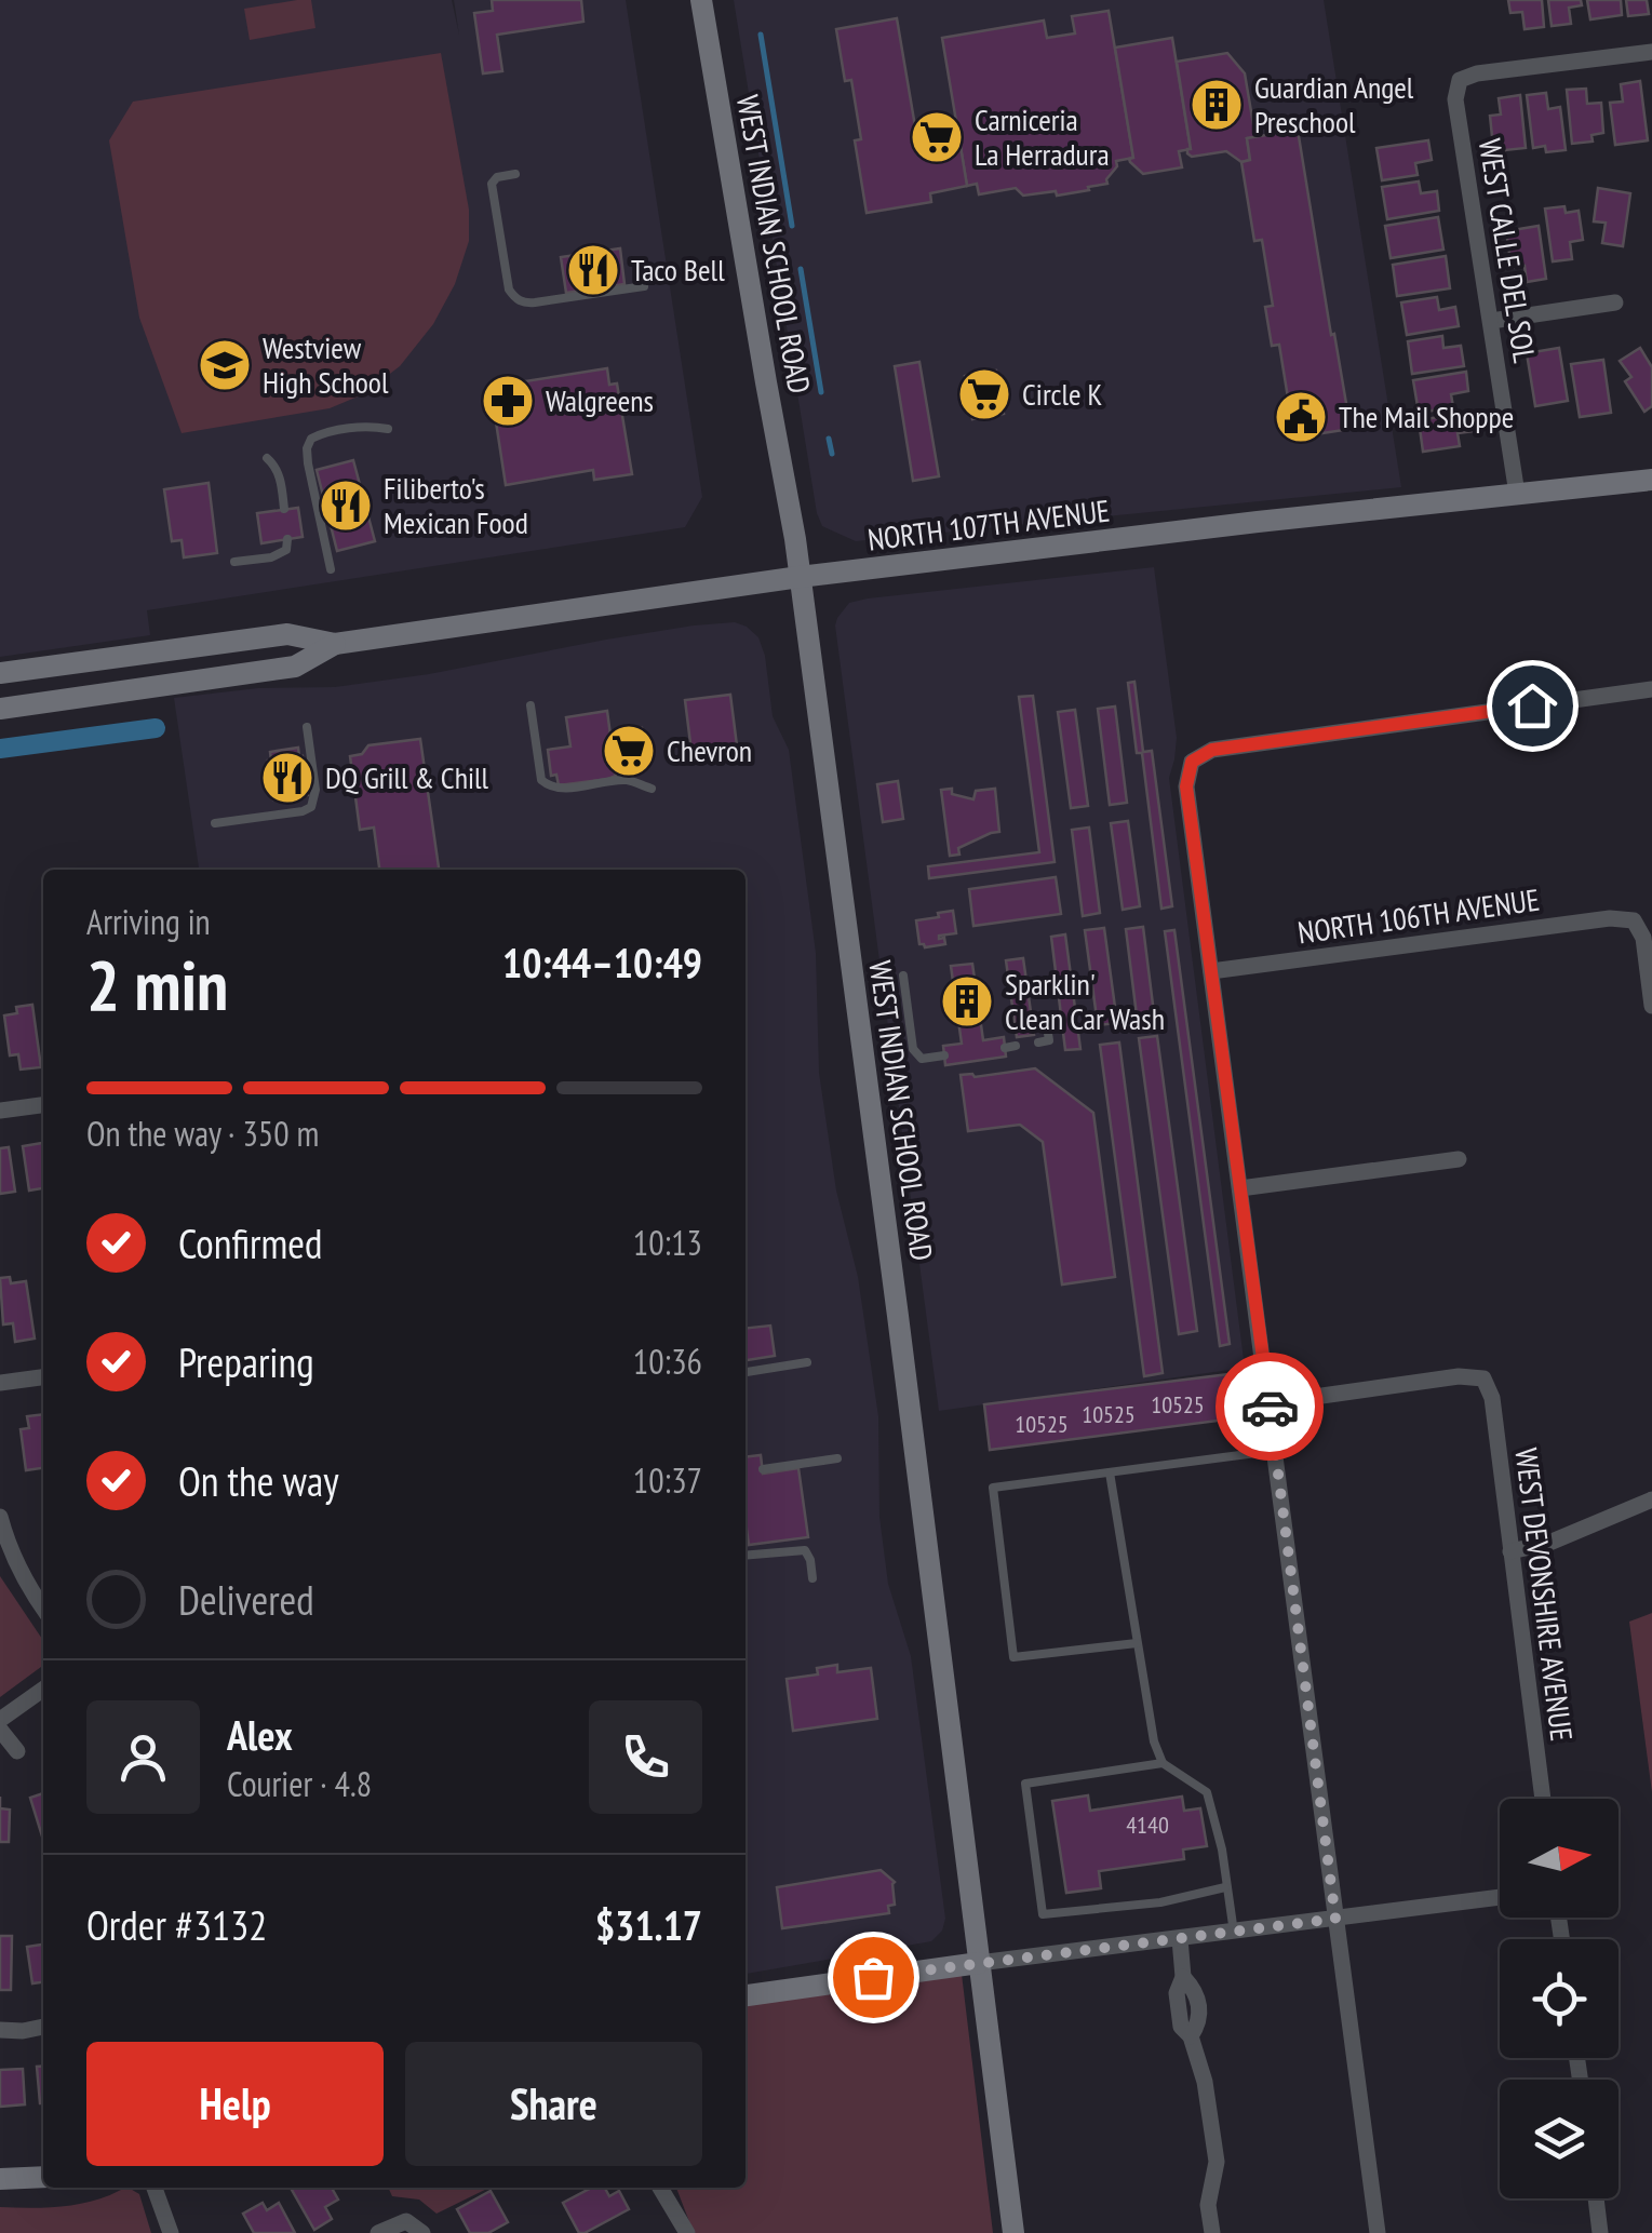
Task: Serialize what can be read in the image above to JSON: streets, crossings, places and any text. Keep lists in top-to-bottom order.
{
  "streets": {
    "main road": ["WEST INDIAN SCHOOL ROAD", "NORTH 107TH AVENUE"],
    "street": ["WEST CALLE DEL SOL", "NORTH 106TH AVENUE", "WEST DEVONSHIRE AVENUE"]
  },
  "crossings": [
    ["WEST INDIAN SCHOOL ROAD", "NORTH 107TH AVENUE"],
    ["WEST CALLE DEL SOL", "NORTH 107TH AVENUE"]
  ],
  "places": {
    "building": ["Guardian Angel Preschool", "Sparklin' Clean Car Wash"],
    "supermarket": ["Carniceria La Herradura", "Circle K", "Chevron"],
    "restaurant": ["Taco Bell", "Filiberto's Mexican Food", "DQ Grill & Chill"],
    "school or university": ["Westview High School"],
    "pharmacy": ["Walgreens"],
    "public building": ["The Mail Shoppe"]
  },
  "house_numbers": [
    "10525",
    "10525",
    "10525",
    "4140"
  ],
  "north": "right",
  "page": {
    "heading": ["2 min", "Arriving in", "10:44–10:49"],
    "panel": [
      "Alex",
      "Courier · 4.8",
      "Order #3132",
      "$31.17"
    ],
    "bar": "On the way · 350 m",
    "list": [
      ["Confirmed", "10:13"],
      ["Preparing", "10:36"],
      ["On the way", "10:37"],
      "Delivered"
    ],
    "buttons": ["Help", "Share"]
  }
}
